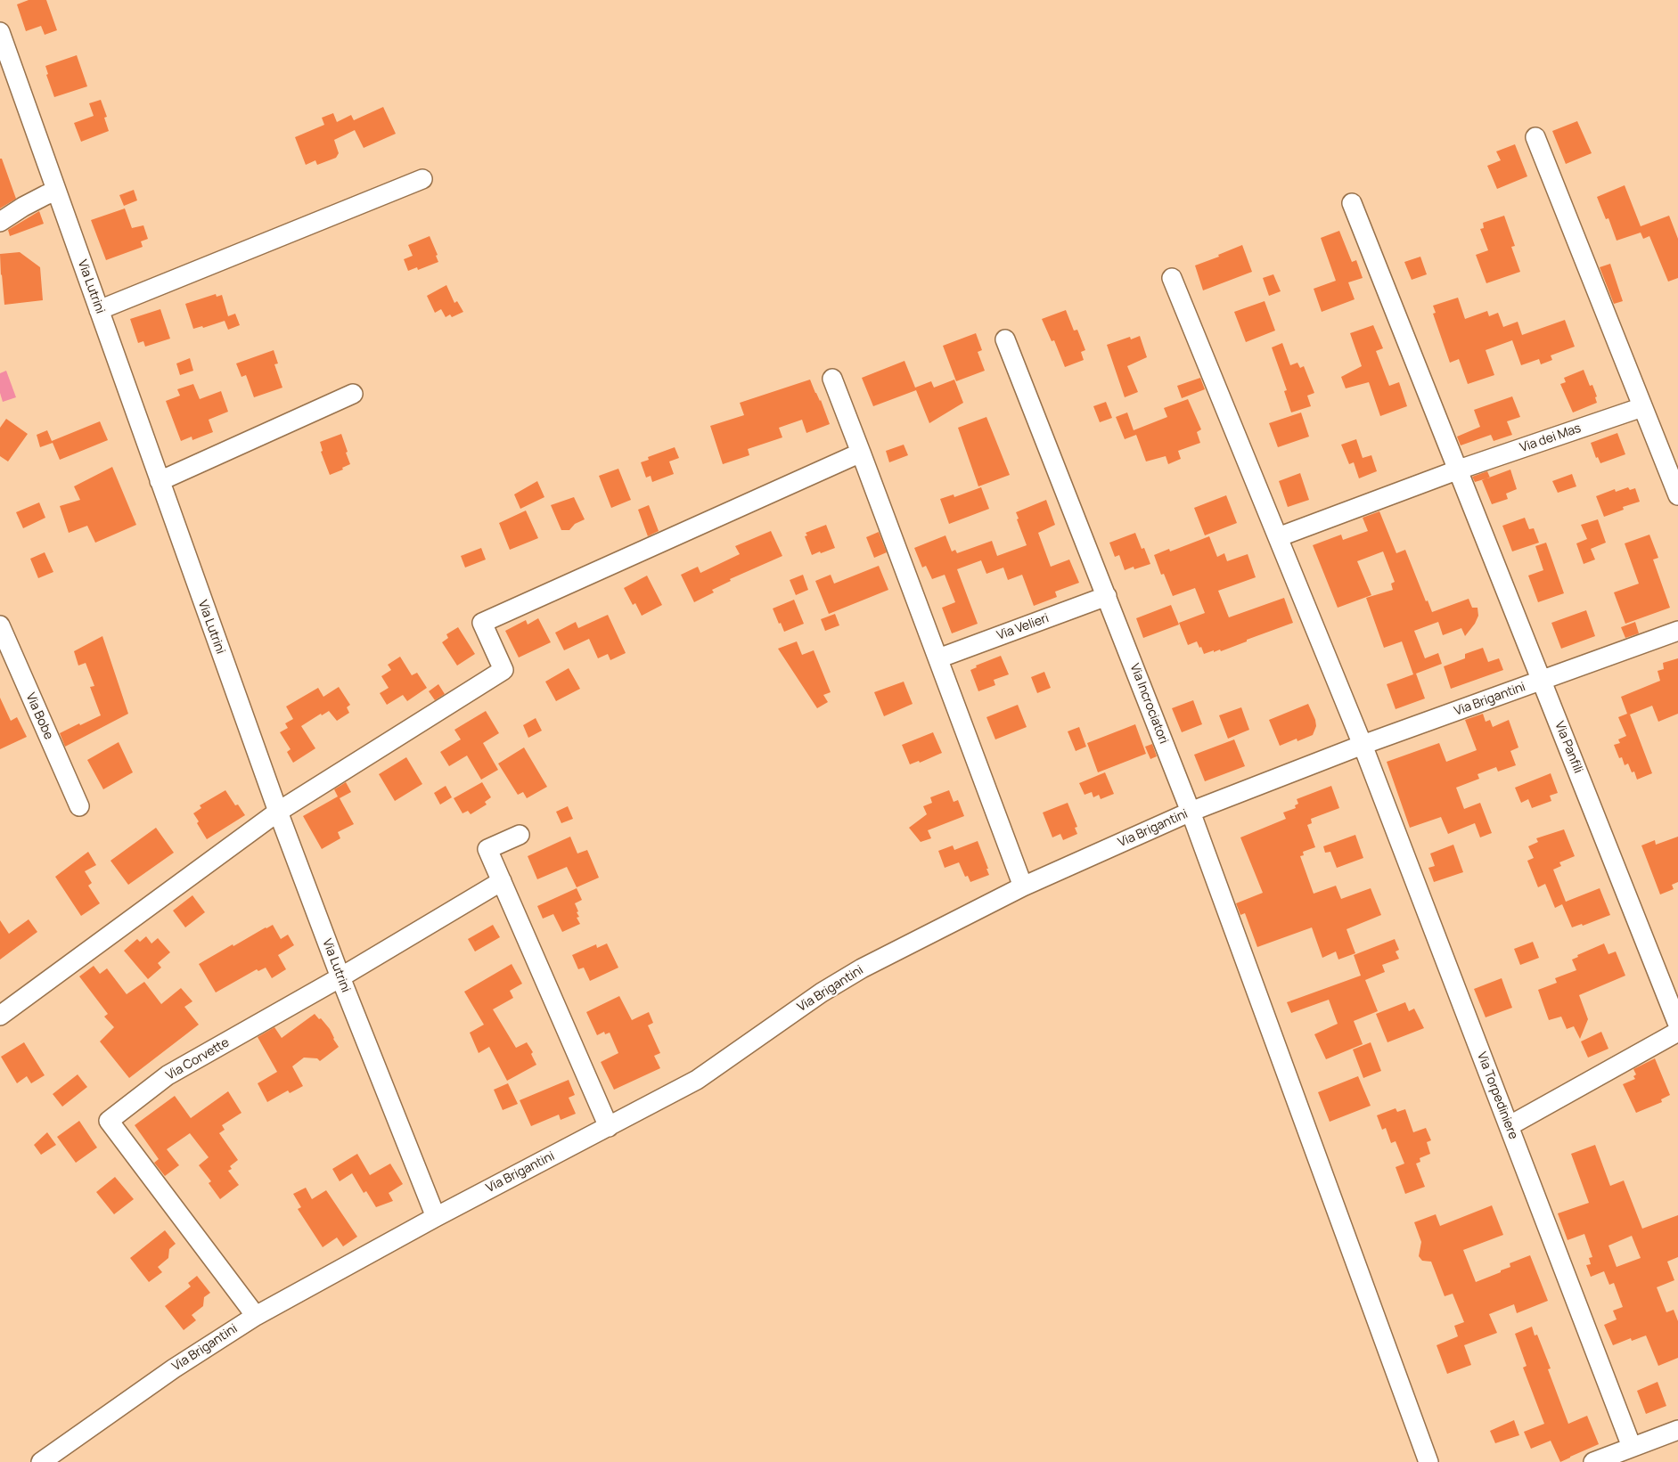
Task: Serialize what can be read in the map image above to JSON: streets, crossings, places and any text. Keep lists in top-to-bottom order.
{
  "streets": {
    "street": [
      "Via Lutrini",
      "Via dei Mas",
      "Via Velieri",
      "Via Brigantini",
      "Via Incrociatori",
      "Via Bobe",
      "Via Panfili",
      "Via Corvette",
      "Via Torpediniere"
    ]
  },
  "crossings": [
    ["Via Lutrini", "Via Brigantini"],
    ["Via Lutrini", "Via Corvette"],
    ["Via dei Mas", "Via Panfili"],
    ["Via dei Mas", "Via Torpediniere"],
    ["Via Velieri", "Via Incrociatori"],
    ["Via Brigantini", "Via Incrociatori"],
    ["Via Brigantini", "Via Panfili"],
    ["Via Brigantini", "Via Corvette"],
    ["Via Brigantini", "Via Torpediniere"]
  ]
}
